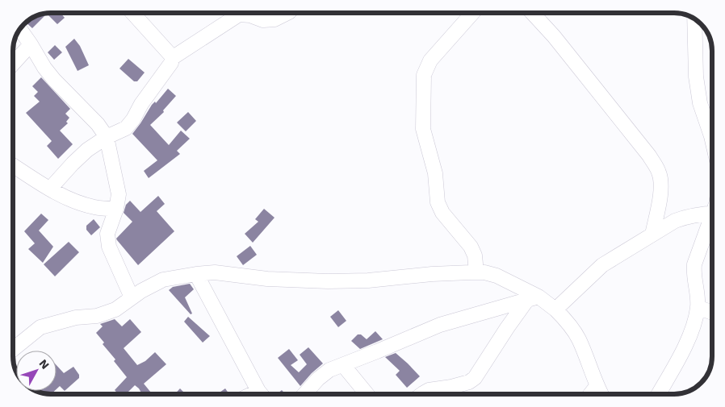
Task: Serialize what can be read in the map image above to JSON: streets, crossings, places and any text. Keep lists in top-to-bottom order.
{
  "north": "top right"
}
